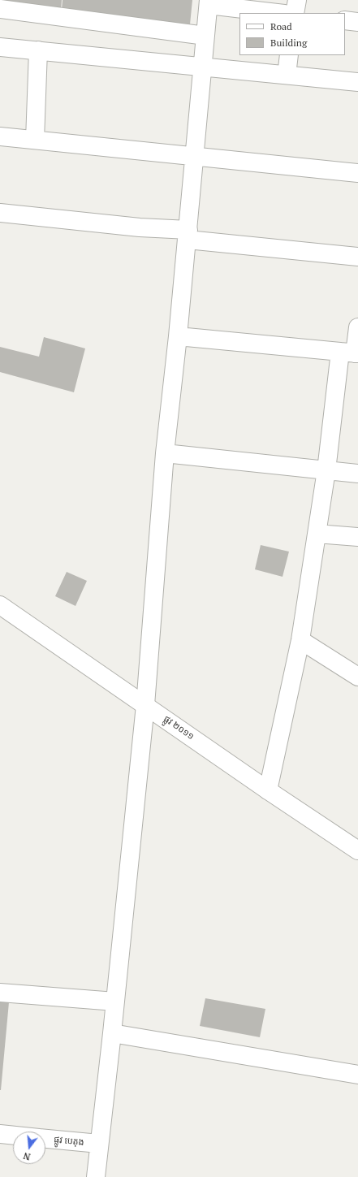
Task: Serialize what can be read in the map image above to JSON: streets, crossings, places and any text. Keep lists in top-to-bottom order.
{
  "streets": {
    "street": ["ផ្លូវ ២០១១", "ផ្លូវ បេតុង"]
  },
  "legend": ["Road", "Building"],
  "north": "bottom"
}
